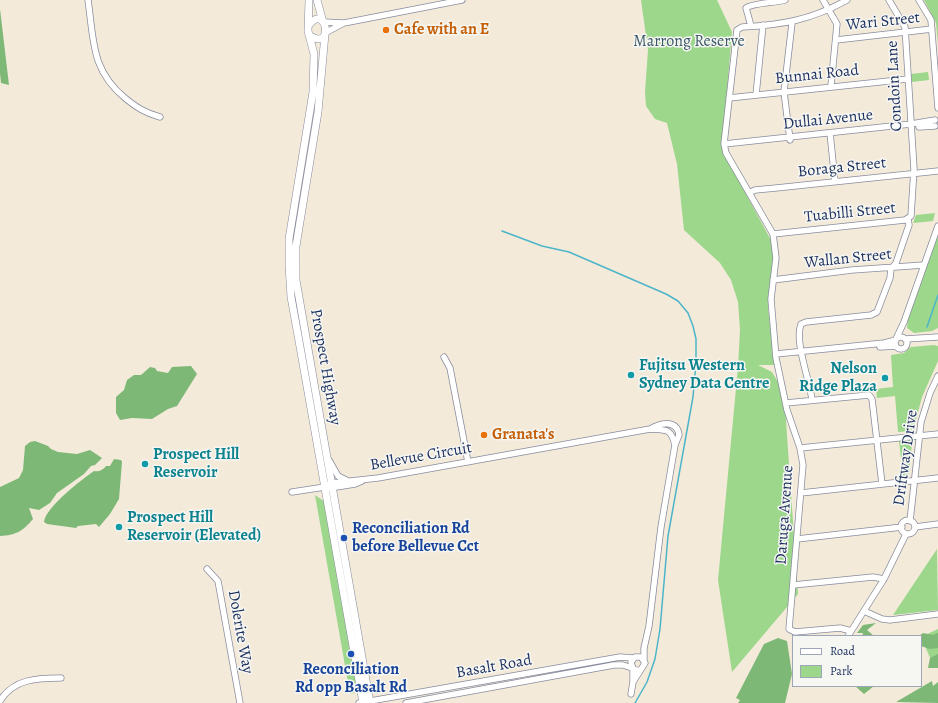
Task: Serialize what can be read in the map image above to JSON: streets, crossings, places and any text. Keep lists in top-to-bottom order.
{
  "streets": {
    "main road": ["Prospect Highway"],
    "street": [
      "Wari Street",
      "Bunnai Road",
      "Condoin Lane",
      "Dullai Avenue",
      "Boraga Street",
      "Tuabilli Street",
      "Wallan Street",
      "Bellevue Circuit",
      "Driftway Drive",
      "Daruga Avenue",
      "Dolerite Way",
      "Basalt Road"
    ]
  },
  "crossings": [
    ["Wari Street", "Condoin Lane"],
    ["Bunnai Road", "Condoin Lane"],
    ["Condoin Lane", "Dullai Avenue"],
    ["Condoin Lane", "Boraga Street"],
    ["Condoin Lane", "Tuabilli Street"],
    ["Dullai Avenue", "Daruga Avenue"],
    ["Boraga Street", "Tuabilli Street"],
    ["Boraga Street", "Daruga Avenue"],
    ["Tuabilli Street", "Daruga Avenue"],
    ["Wallan Street", "Daruga Avenue"],
    ["Prospect Highway", "Bellevue Circuit"],
    ["Prospect Highway", "Basalt Road"],
    ["Bellevue Circuit", "Basalt Road"]
  ],
  "parks": ["Marrong Reserve"],
  "places": [
    "Cafe with an E",
    "Fujitsu Western Sydney Data Centre",
    "Nelson Ridge Plaza",
    "Granata's",
    "Prospect Hill Reservoir",
    "Prospect Hill Reservoir (Elevated)",
    "Reconciliation Rd before Bellevue Cct",
    "Reconciliation Rd opp Basalt Rd"
  ],
  "legend": ["Road", "Park"]
}
